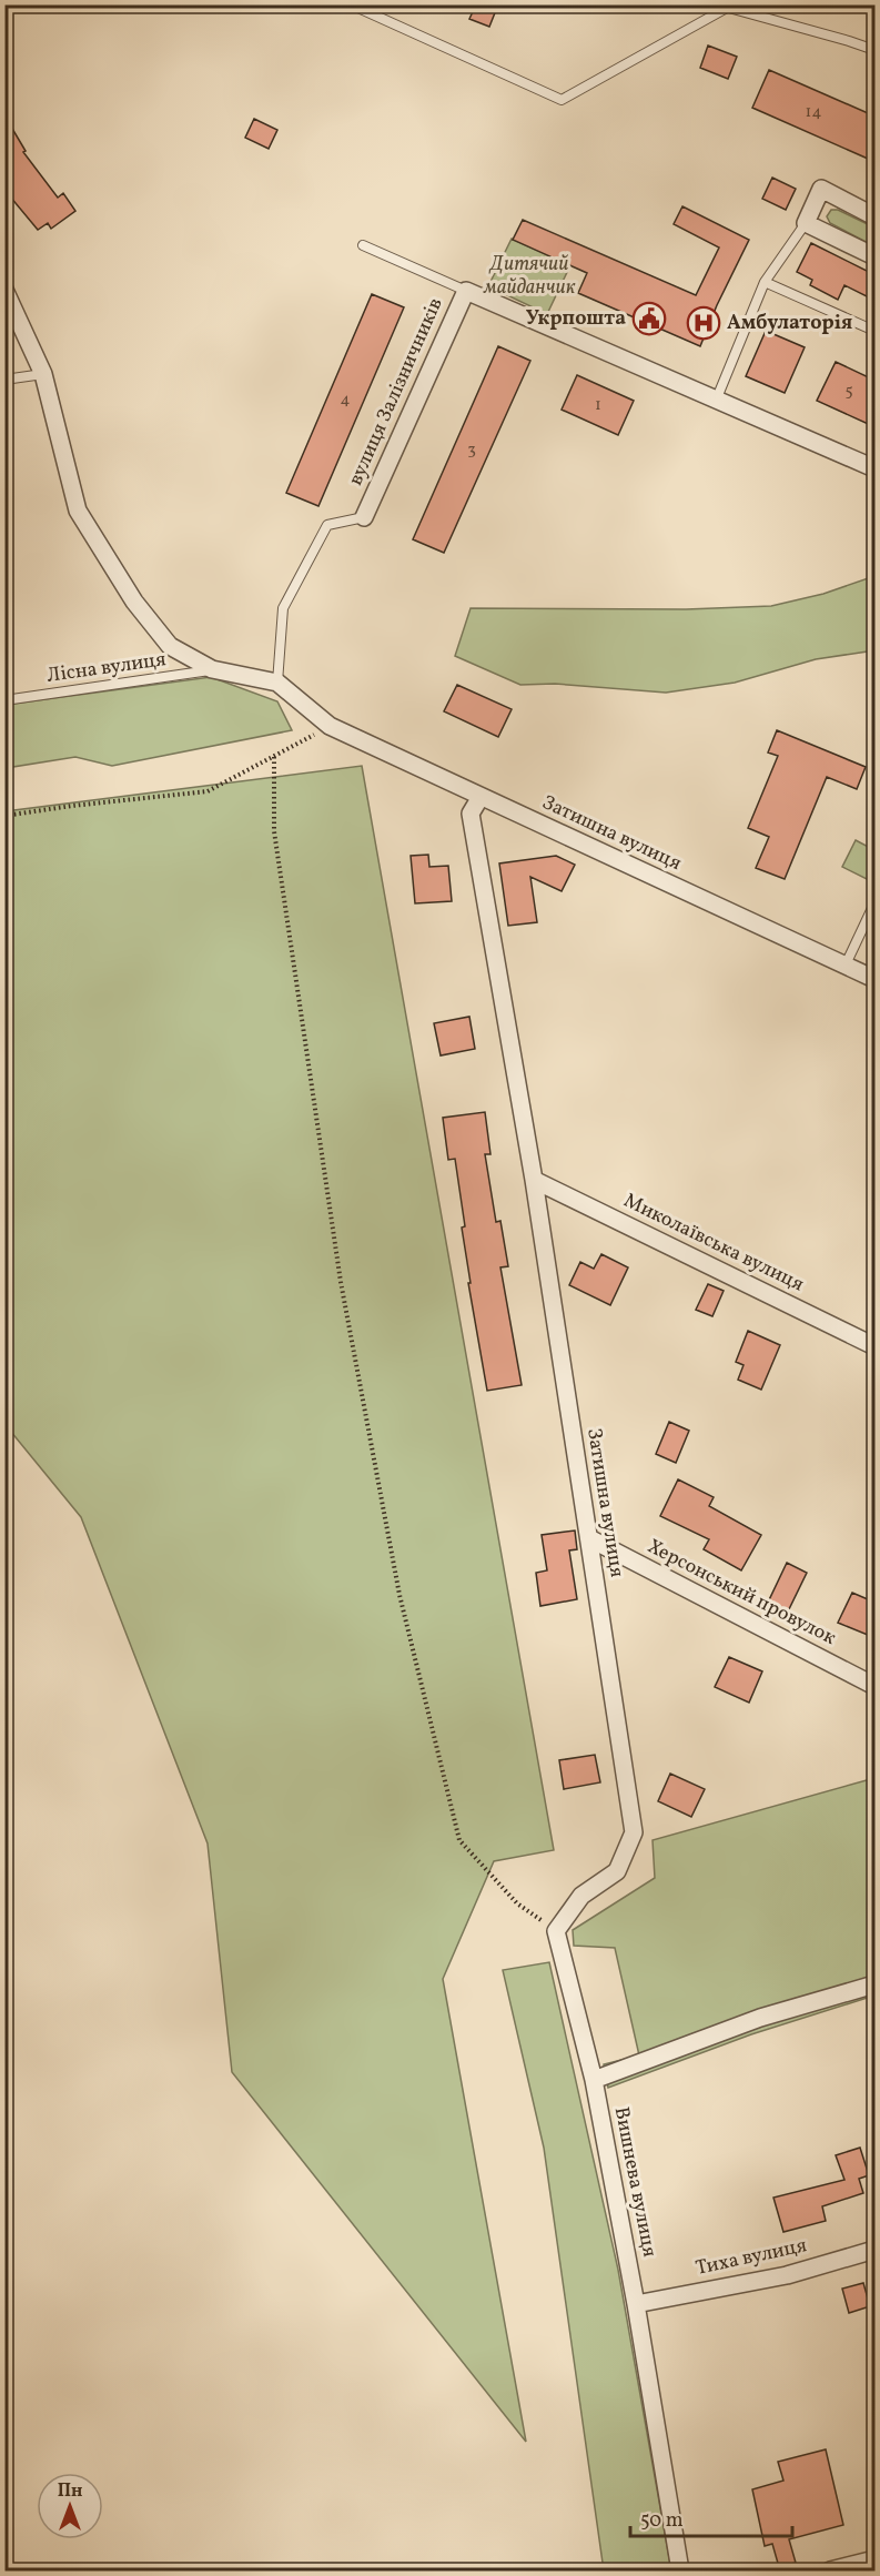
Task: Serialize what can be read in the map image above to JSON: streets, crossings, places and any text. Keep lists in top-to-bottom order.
{
  "streets": {
    "street": [
      "вулиця Залізничників",
      "Затишна вулиця",
      "Миколаївська вулиця",
      "Херсонський провулок",
      "Вишнева вулиця",
      "Тиха вулиця"
    ],
    "lane": ["Лісна вулиця"]
  },
  "crossings": [
    ["Затишна вулиця", "Миколаївська вулиця"],
    ["Затишна вулиця", "Херсонський провулок"],
    ["Затишна вулиця", "Вишнева вулиця"],
    ["Вишнева вулиця", "Тиха вулиця"]
  ],
  "parks": ["Дитячий майданчик"],
  "places": {
    "public building": ["Укрпошта"],
    "hospital": ["Амбулаторія"]
  },
  "house_numbers": [
    "14",
    "5",
    "4",
    "1",
    "3"
  ],
  "scale_bar": "50 m",
  "north": "top"
}
